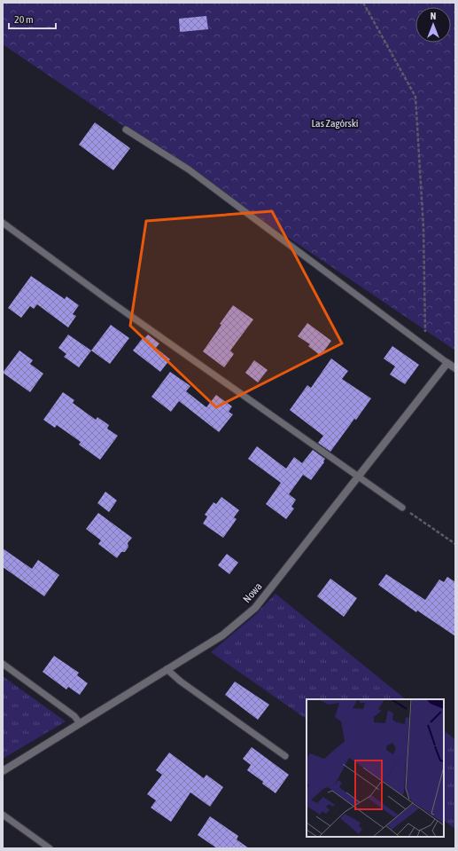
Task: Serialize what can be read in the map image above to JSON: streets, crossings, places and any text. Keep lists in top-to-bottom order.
{
  "streets": {
    "street": ["Nowa"]
  },
  "parks": ["Las Zagórski"],
  "scale_bar": "20 m",
  "north": "top"
}
